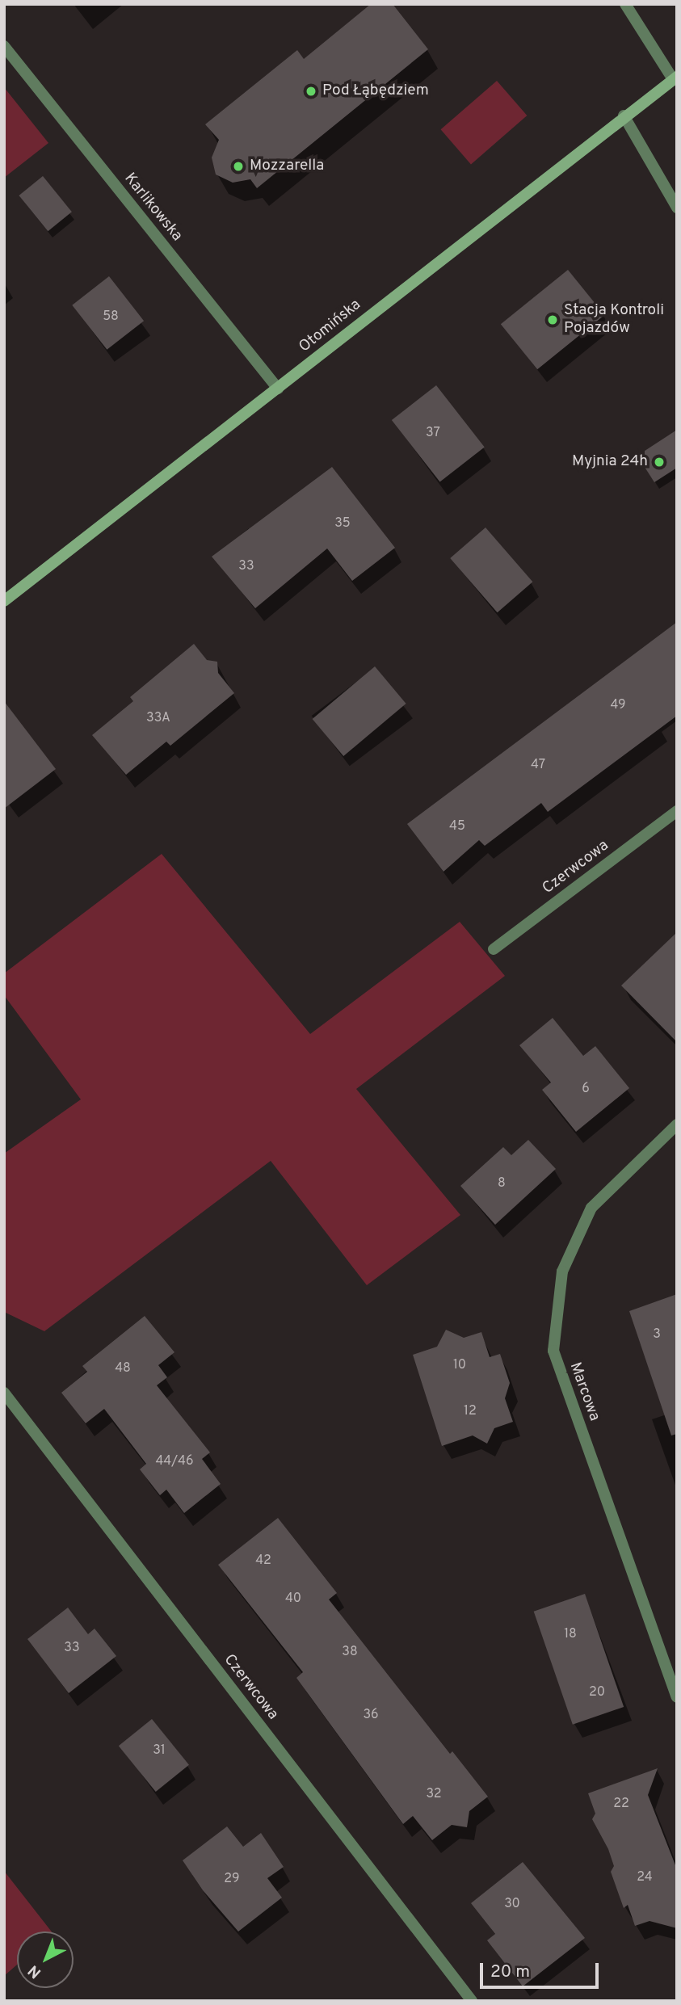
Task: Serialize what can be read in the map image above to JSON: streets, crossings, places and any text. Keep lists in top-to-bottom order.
{
  "streets": {
    "street": [
      "Karlikowska",
      "Otomińska",
      "Czerwcowa",
      "Marcowa"
    ]
  },
  "crossings": [
    ["Karlikowska", "Otomińska"]
  ],
  "places": [
    "Pod Łąbędziem",
    "Mozzarella",
    "Stacja Kontroli Pojazdów",
    "Myjnia 24h"
  ],
  "house_numbers": [
    "58",
    "37",
    "35",
    "33",
    "49",
    "33A",
    "47",
    "45",
    "6",
    "8",
    "3",
    "10",
    "48",
    "12",
    "44/46",
    "42",
    "40",
    "18",
    "33",
    "38",
    "20",
    "36",
    "31",
    "32",
    "22",
    "24",
    "29",
    "30"
  ],
  "scale_bar": "20 m",
  "north": "bottom left"
}
